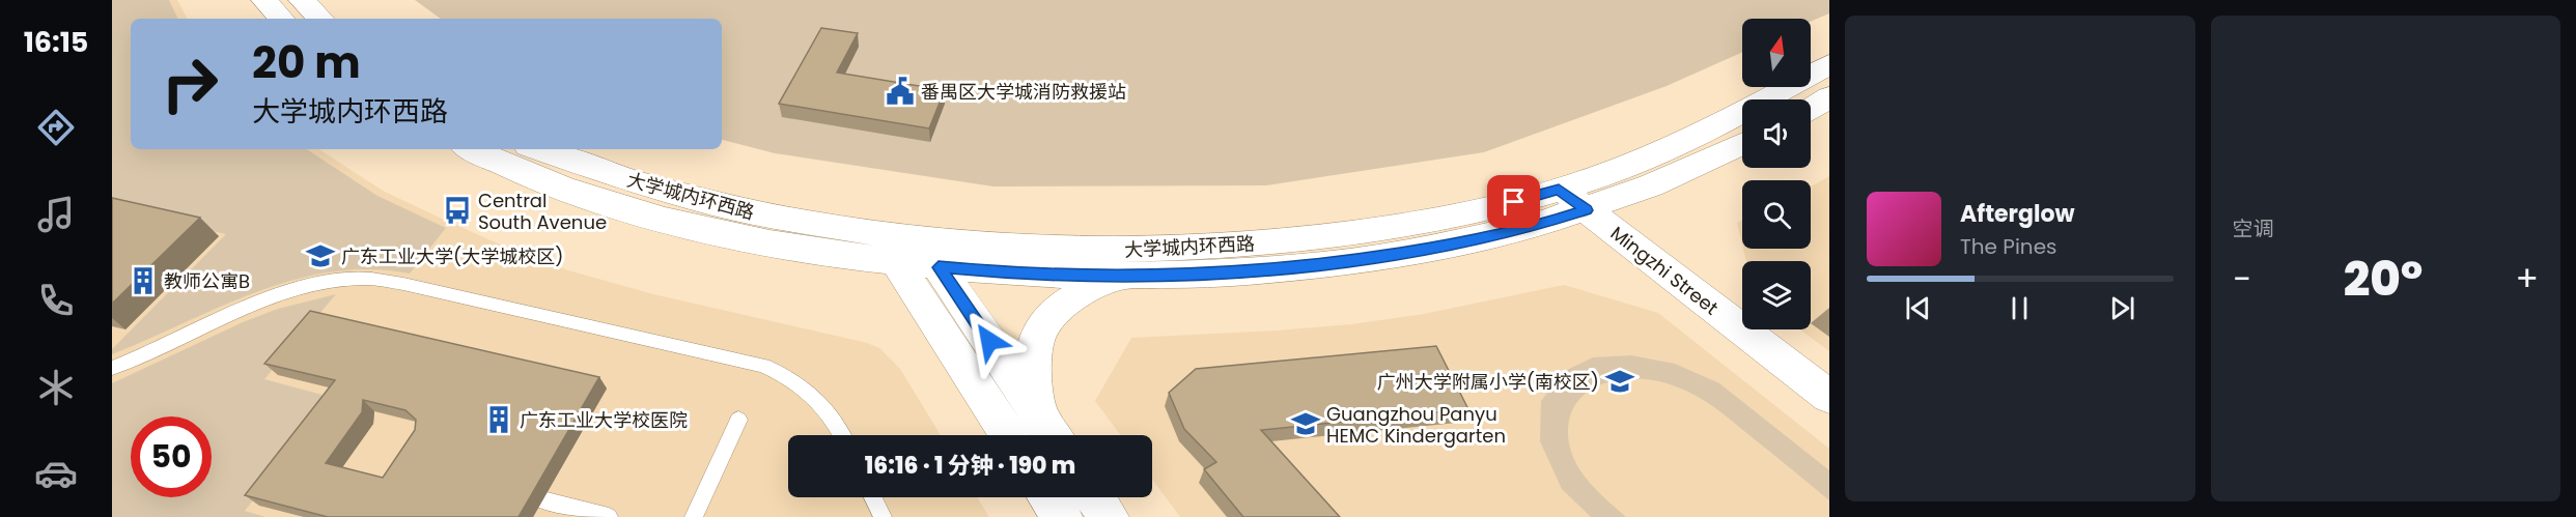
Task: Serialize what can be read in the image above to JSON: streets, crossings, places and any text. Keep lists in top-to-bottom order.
{
  "streets": {
    "main road": ["大学城内环西路", "Mingzhi Street"]
  },
  "crossings": [
    ["大学城内环西路", "Mingzhi Street"]
  ],
  "places": {
    "public building": ["番禺区大学城消防救援站"],
    "bus stop": ["Central South Avenue"],
    "school or university": ["广东工业大学(大学城校区)", "广州大学附属小学(南校区)", "Guangzhou Panyu HEMC Kindergarten"],
    "building": ["教师公寓B", "广东工业大学校医院"]
  },
  "north": "top",
  "page": {
    "tabs": "16:15",
    "tile": "空调",
    "turn": ["20 m", "大学城内环西路"],
    "song": ["Afterglow", "The Pines"],
    "heat": ["−", "20°", "+"],
    "limit": "50",
    "trip": "16:16 · 1 分钟 · 190 m"
  }
}
